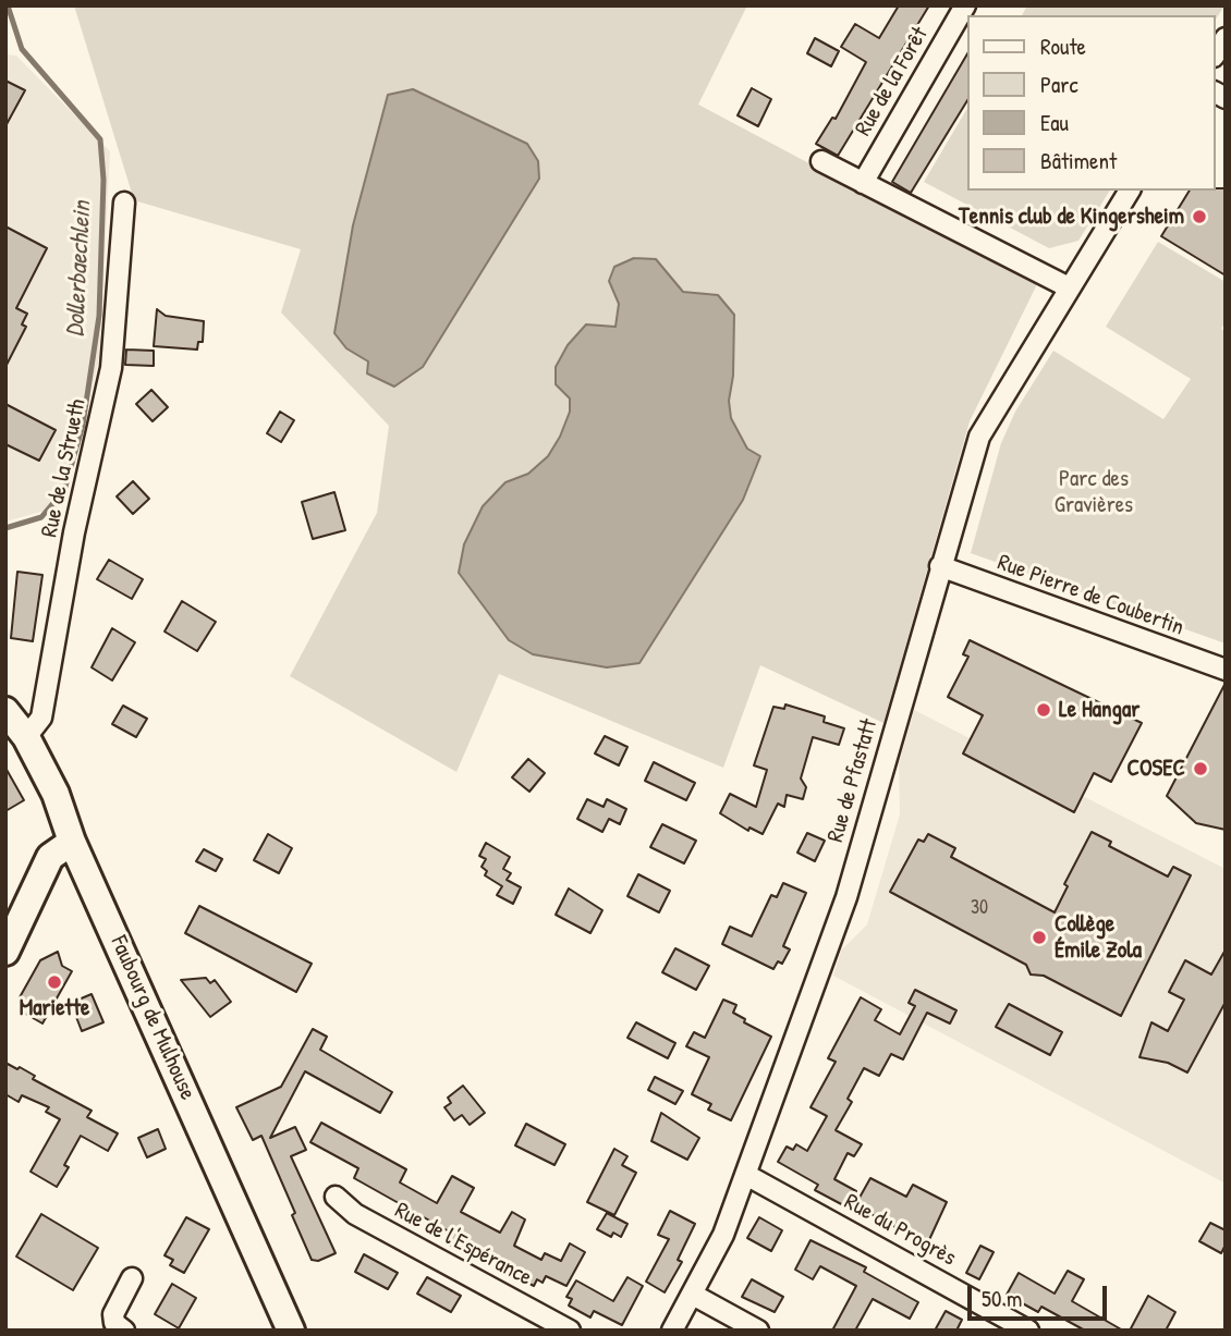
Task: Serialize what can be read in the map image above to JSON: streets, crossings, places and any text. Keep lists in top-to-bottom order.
{
  "streets": {
    "main road": ["Faubourg de Mulhouse"],
    "street": [
      "Rue de la Forêt",
      "Rue de la Strueth",
      "Rue Pierre de Coubertin",
      "Rue de Pfastatt",
      "Rue du Progrès",
      "Rue de l'Espérance"
    ]
  },
  "crossings": [
    ["Rue de la Strueth", "Faubourg de Mulhouse"],
    ["Rue Pierre de Coubertin", "Rue de Pfastatt"],
    ["Rue de Pfastatt", "Rue du Progrès"]
  ],
  "water": ["Dollerbaechlein"],
  "parks": ["Parc des Gravières"],
  "places": [
    "Tennis club de Kingersheim",
    "Le Hangar",
    "COSEC",
    "Collège Émile Zola",
    "Mariette"
  ],
  "house_numbers": ["30"],
  "legend": [
    "Route",
    "Parc",
    "Eau",
    "Bâtiment"
  ],
  "scale_bar": "50 m"
}
